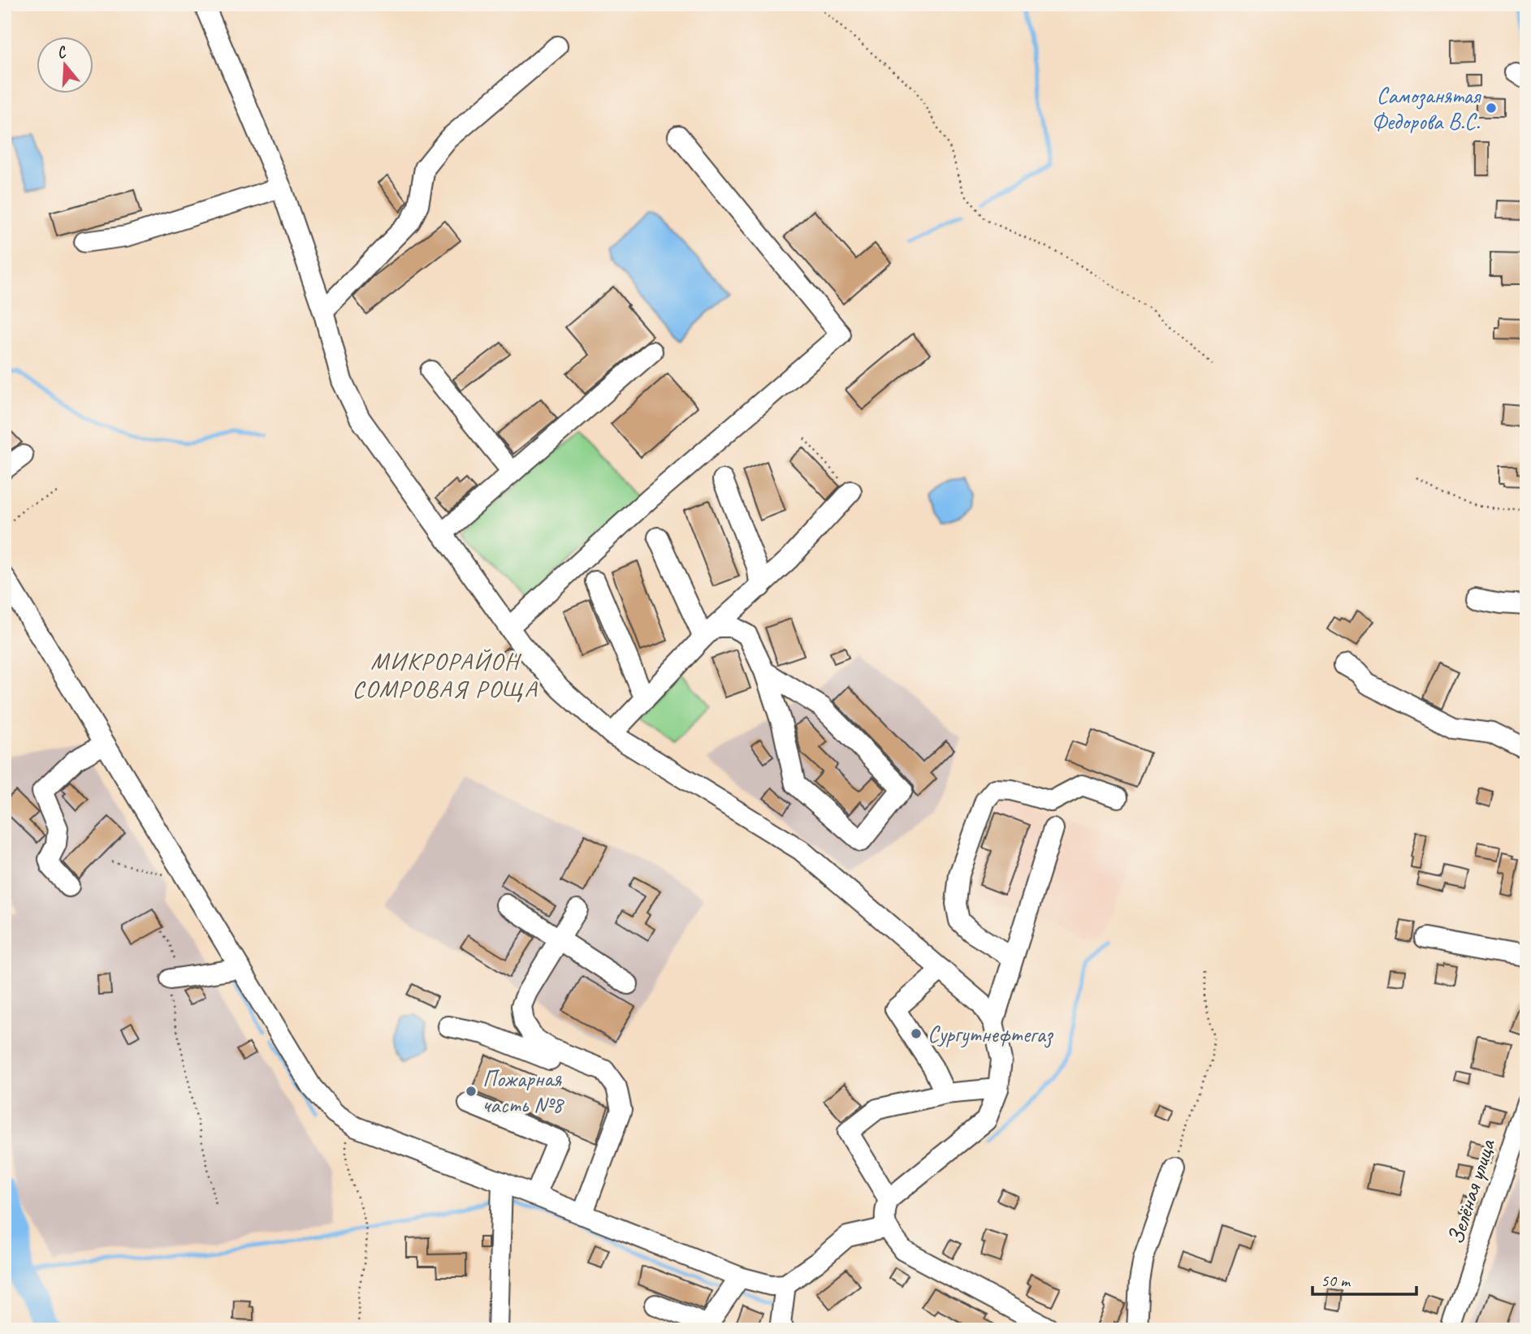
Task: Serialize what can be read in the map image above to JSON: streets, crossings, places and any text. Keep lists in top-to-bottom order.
{
  "streets": {
    "street": ["Зелёная улица"]
  },
  "districts": ["МИКРОРАЙОН СОМРОВАЯ РОЩА"],
  "places": ["Самозанятая Федорова В.С.", "Сургутнефтегаз", "Пожарная часть №8"],
  "scale_bar": "50 m",
  "north": "top"
}
